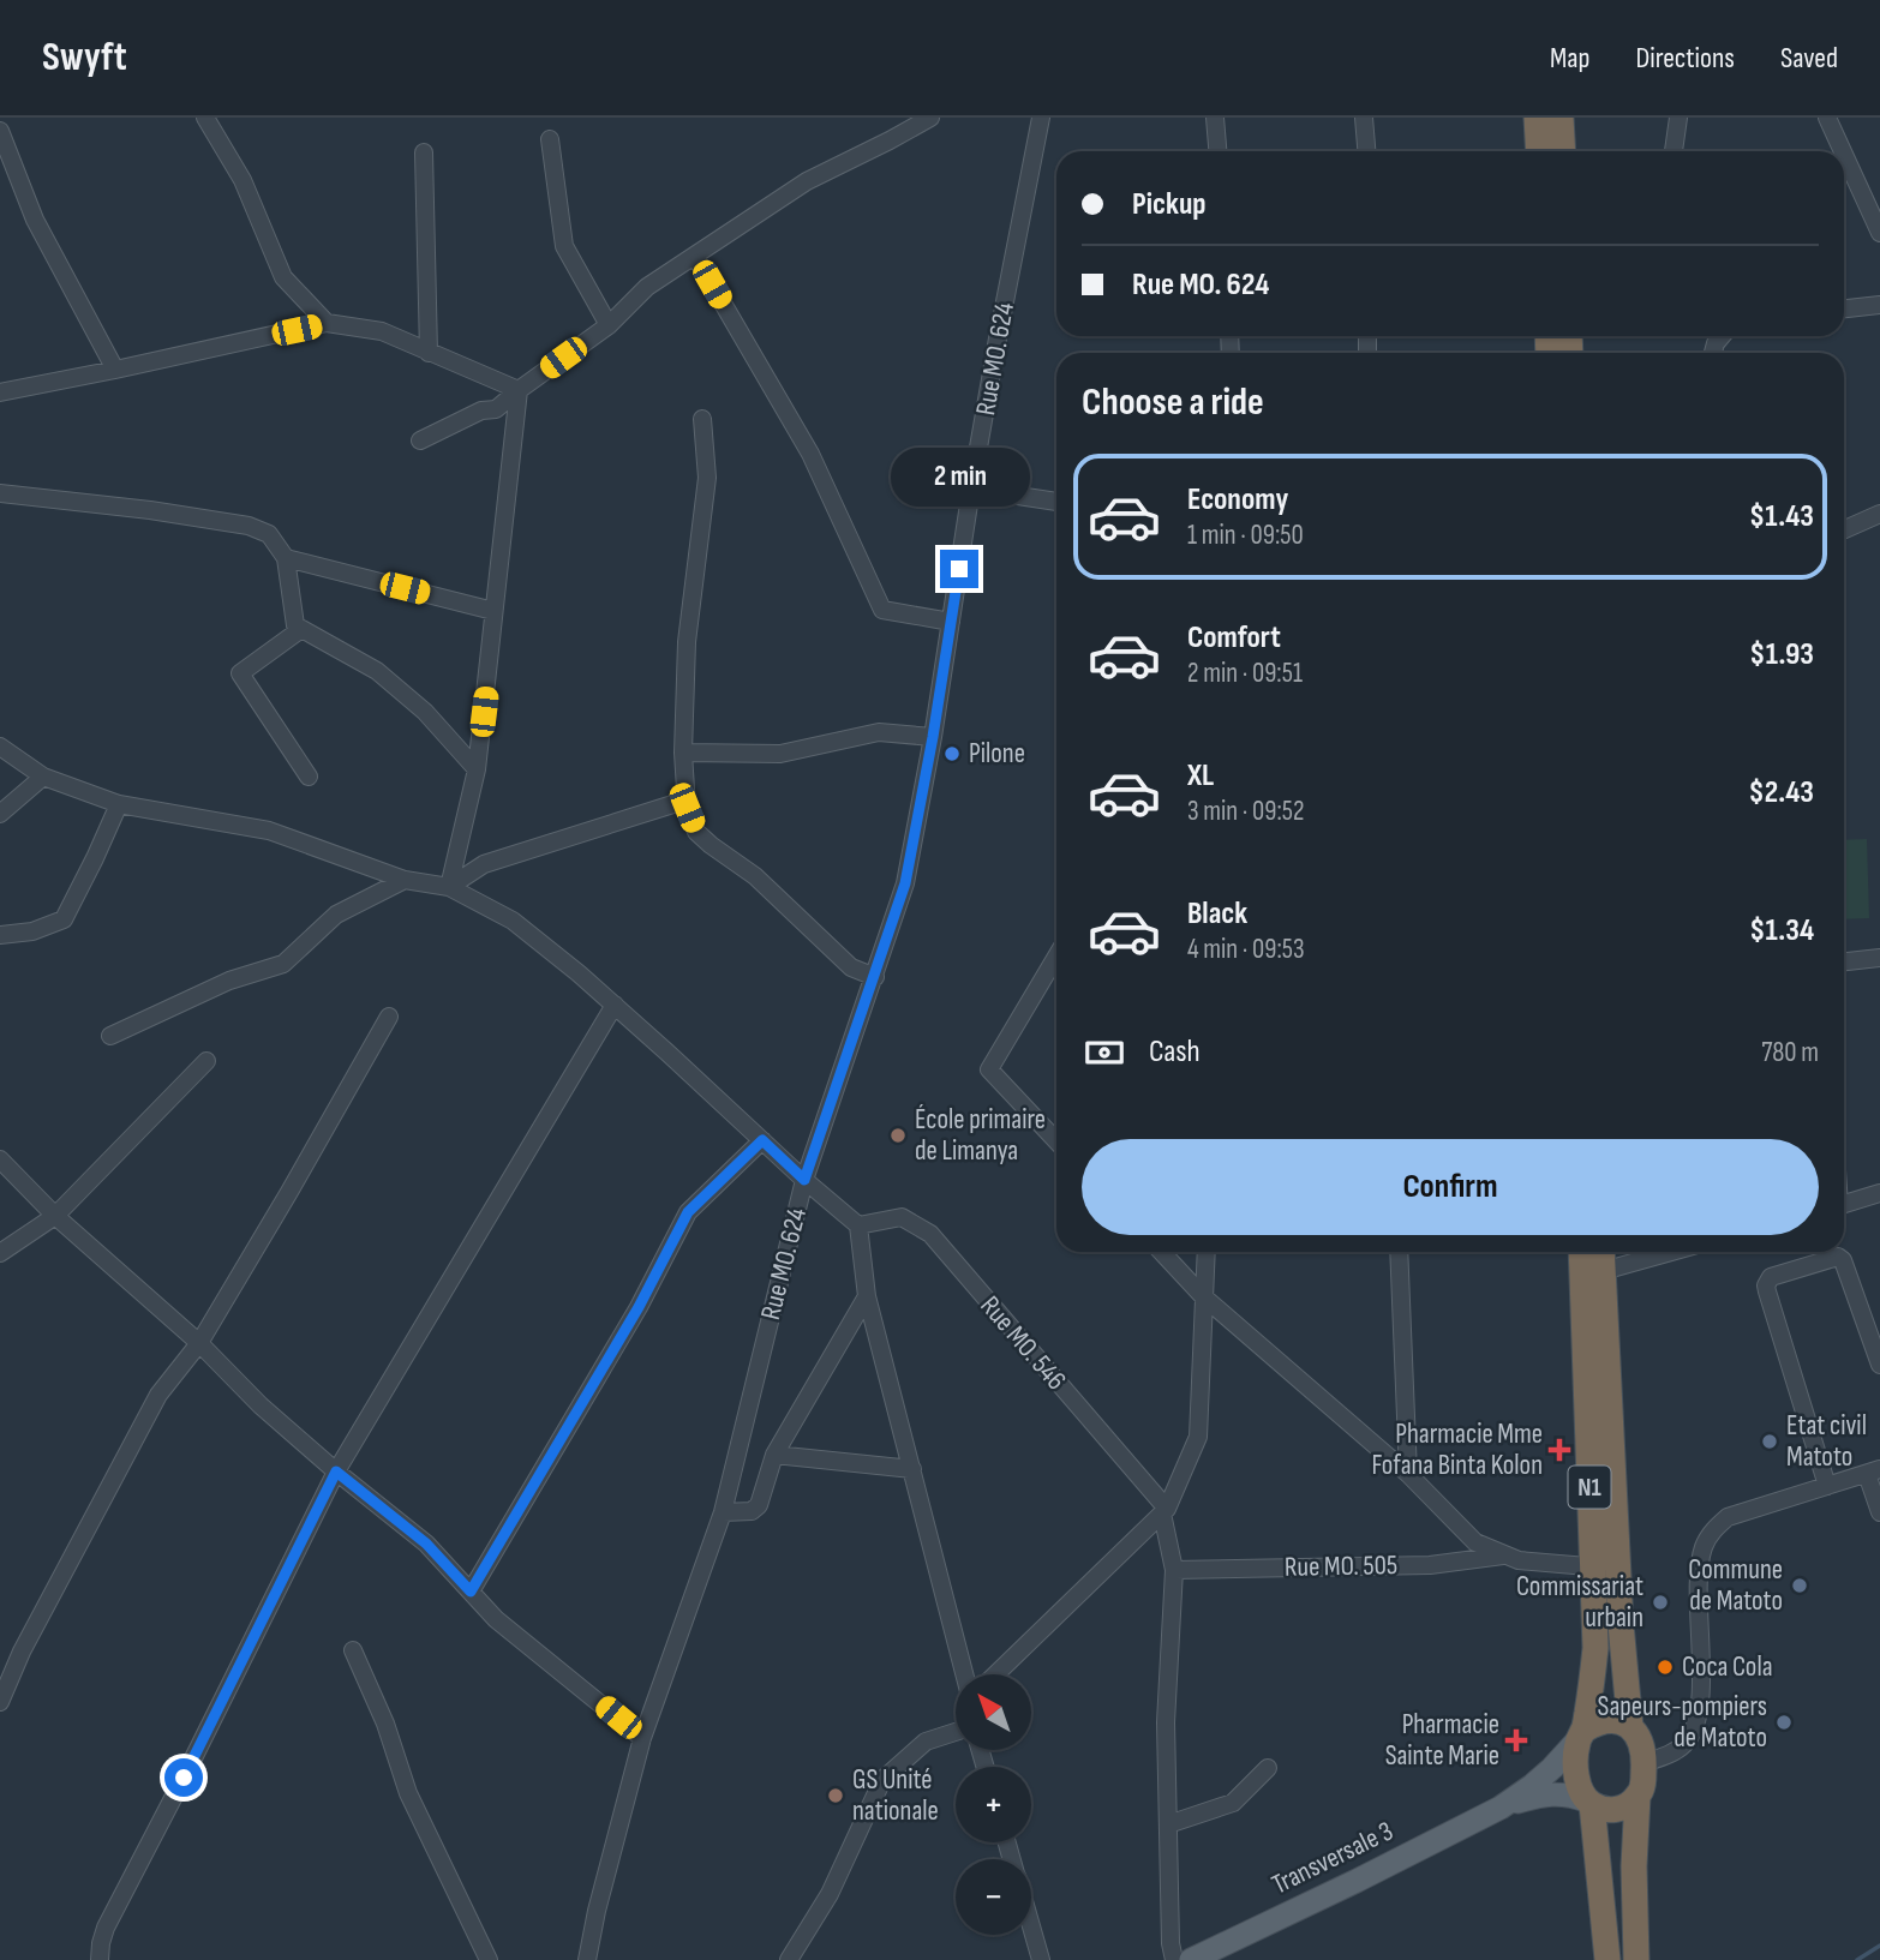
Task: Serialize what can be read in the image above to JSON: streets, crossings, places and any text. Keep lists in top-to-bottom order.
{
  "streets": {
    "highway": ["N1"],
    "main road": ["Transversale 3"],
    "street": ["Rue MO. 624", "Rue MO. 546", "Rue MO. 505"]
  },
  "crossings": [
    ["N1", "Transversale 3"]
  ],
  "places": {
    "other": [
      "Pilone",
      "École primaire de Limanya",
      "Etat civil Matoto",
      "Commune de Matoto",
      "Commissariat urbain",
      "Coca Cola",
      "Sapeurs-pompiers de Matoto",
      "GS Unité nationale"
    ],
    "health": ["Pharmacie Mme Fofana Binta Kolon", "Pharmacie Sainte Marie"]
  },
  "north": "top left",
  "page": {
    "header": "Swyft",
    "nav": ["Map", "Directions", "Saved"],
    "banner": ["Pickup", "Rue MO. 624"],
    "heading": "Choose a ride",
    "bubble": "2 min",
    "list": [
      {
        "name": "Economy",
        "note": "1 min · 09:50",
        "value": "$1.43"
      },
      {
        "name": "Comfort",
        "note": "2 min · 09:51",
        "value": "$1.93"
      },
      {
        "name": "XL",
        "note": "3 min · 09:52",
        "value": "$2.43"
      },
      {
        "name": "Black",
        "note": "4 min · 09:53",
        "value": "$1.34"
      }
    ],
    "pay": ["Cash", "780 m"],
    "buttons": "Confirm",
    "map_buttons": ["+", "−"]
  }
}
